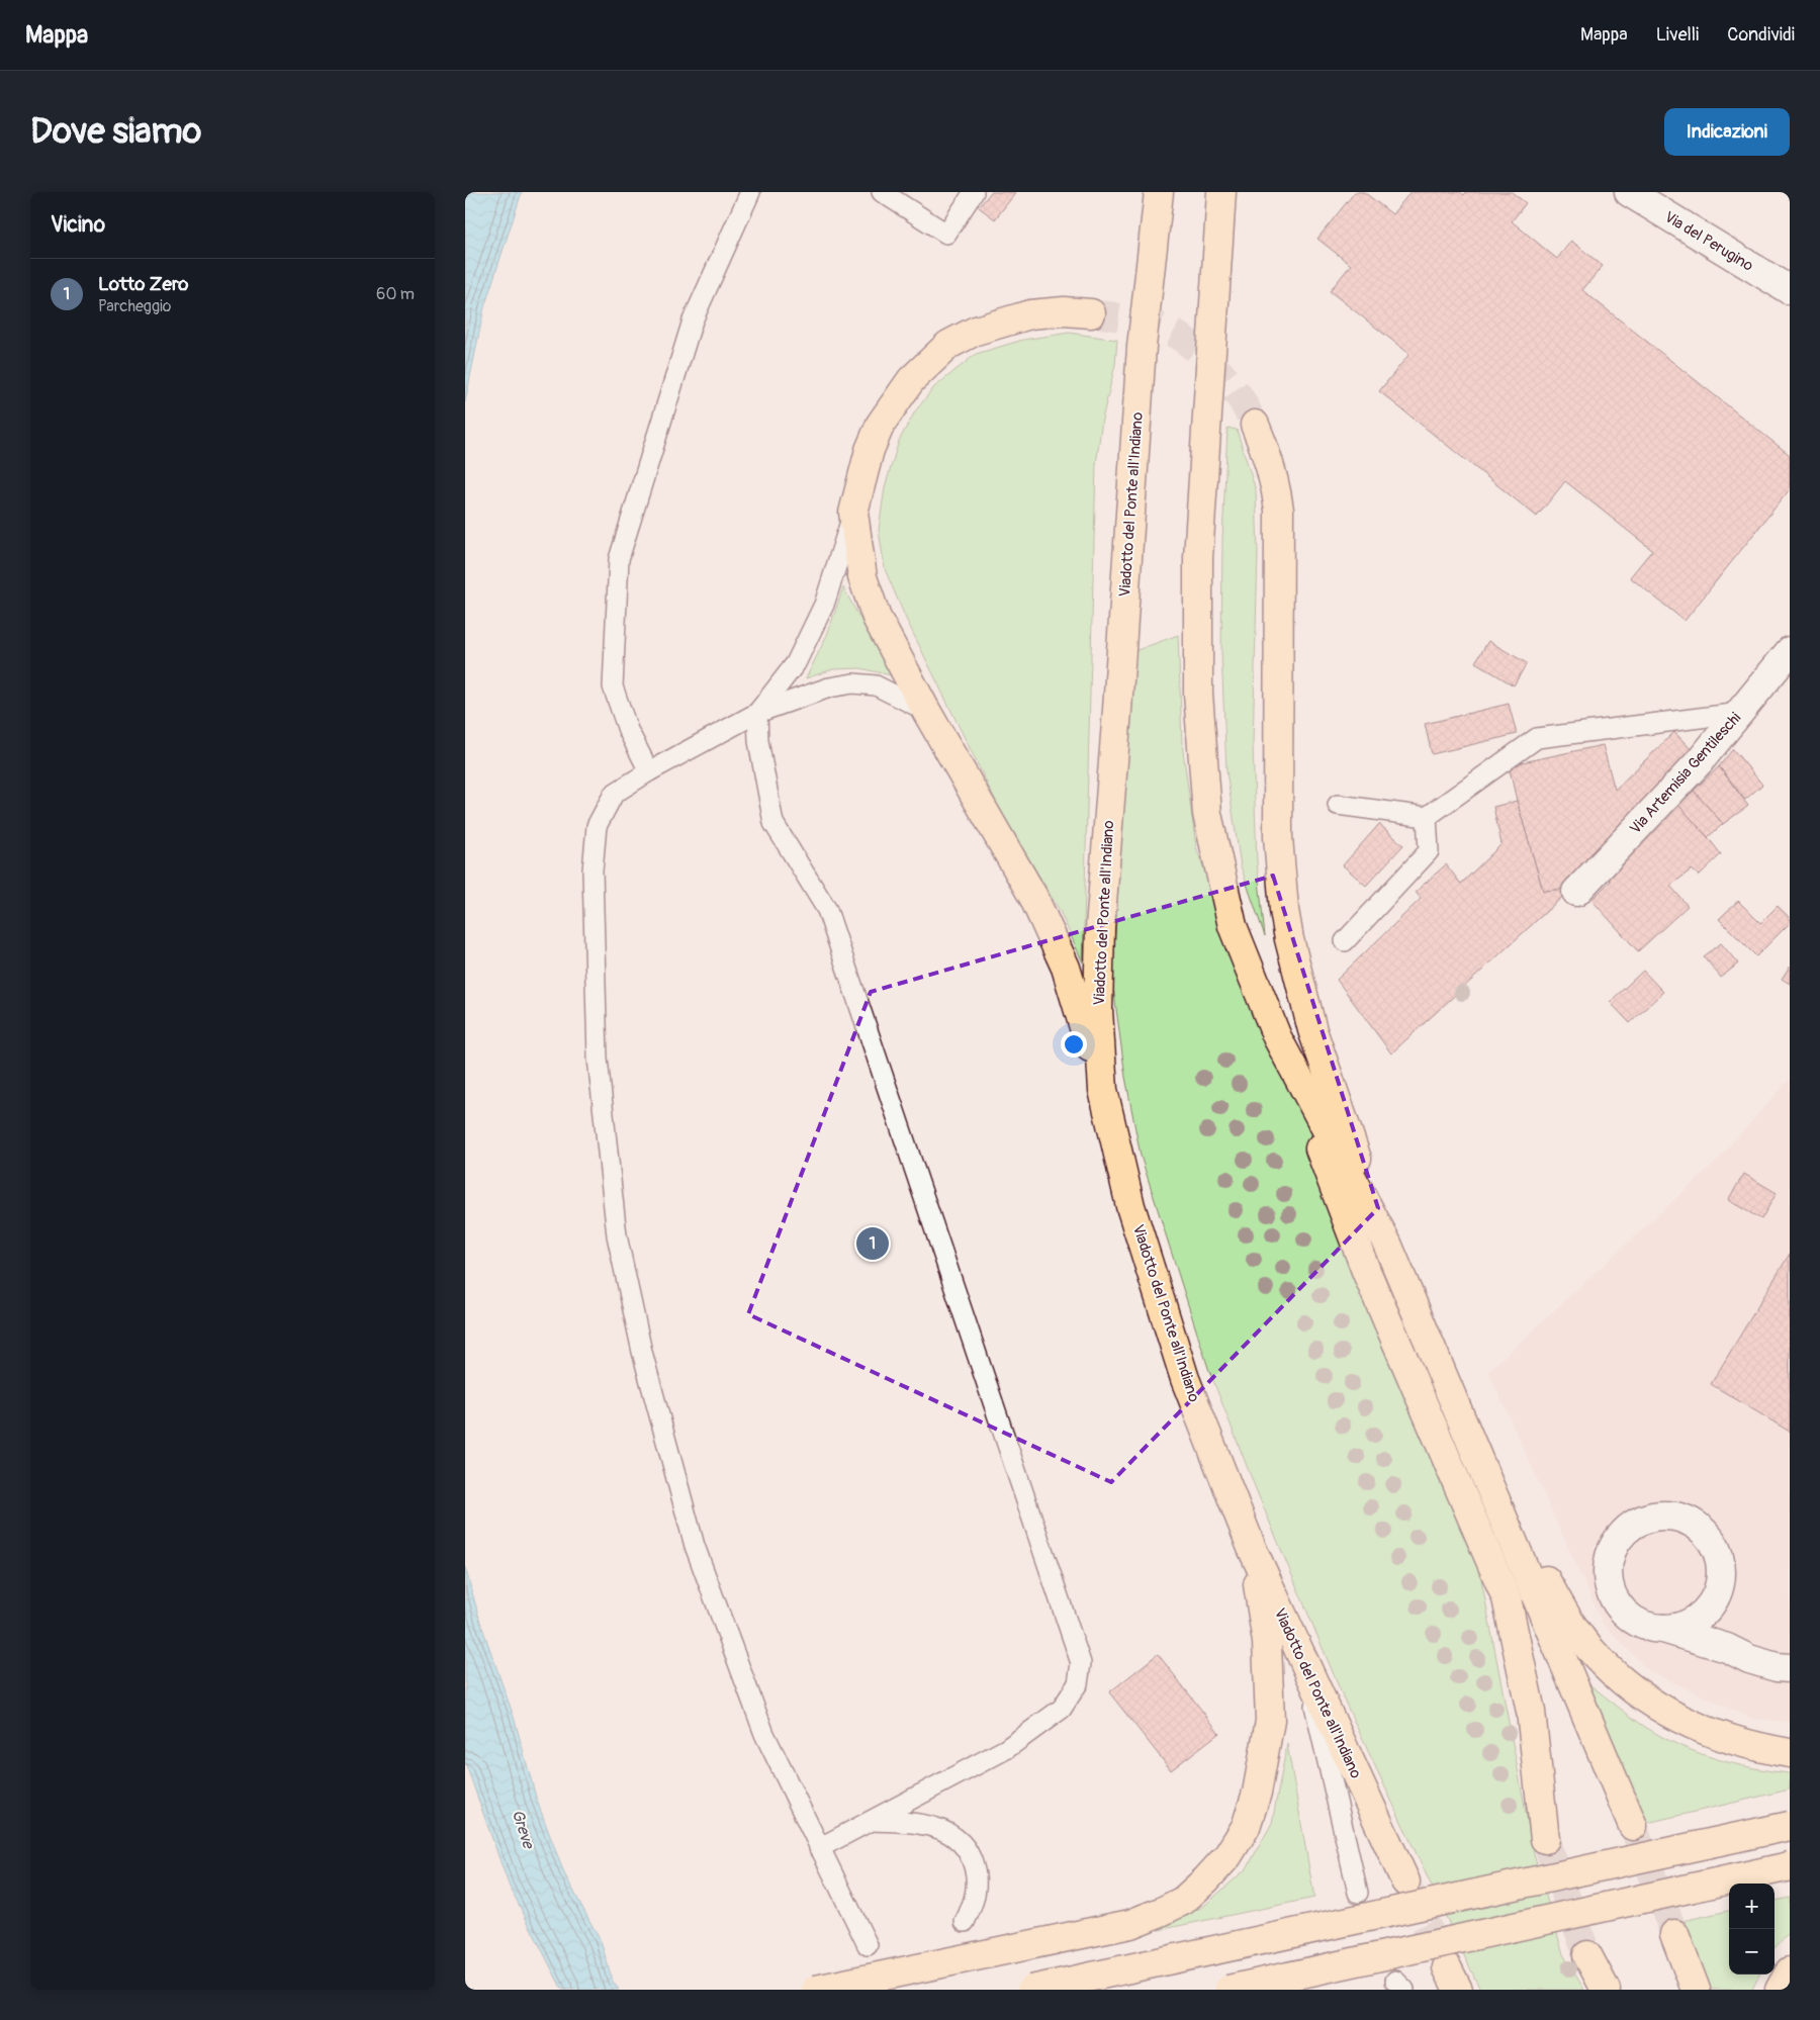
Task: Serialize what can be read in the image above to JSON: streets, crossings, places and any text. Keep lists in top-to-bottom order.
{
  "streets": {
    "highway": ["Viadotto del Ponte all'Indiano"],
    "street": ["Via del Perugino", "Via Artemisia Gentileschi"]
  },
  "water": ["Greve"],
  "page": {
    "header": "Mappa",
    "nav": ["Mappa", "Livelli", "Condividi"],
    "buttons": "Indicazioni",
    "title": "Dove siamo",
    "heading": "Vicino",
    "list": [
      {
        "mark": "1",
        "name": "Lotto Zero",
        "note": "Parcheggio",
        "value": "60 m"
      }
    ],
    "pins": "1",
    "map_buttons": ["+", "−"]
  }
}
